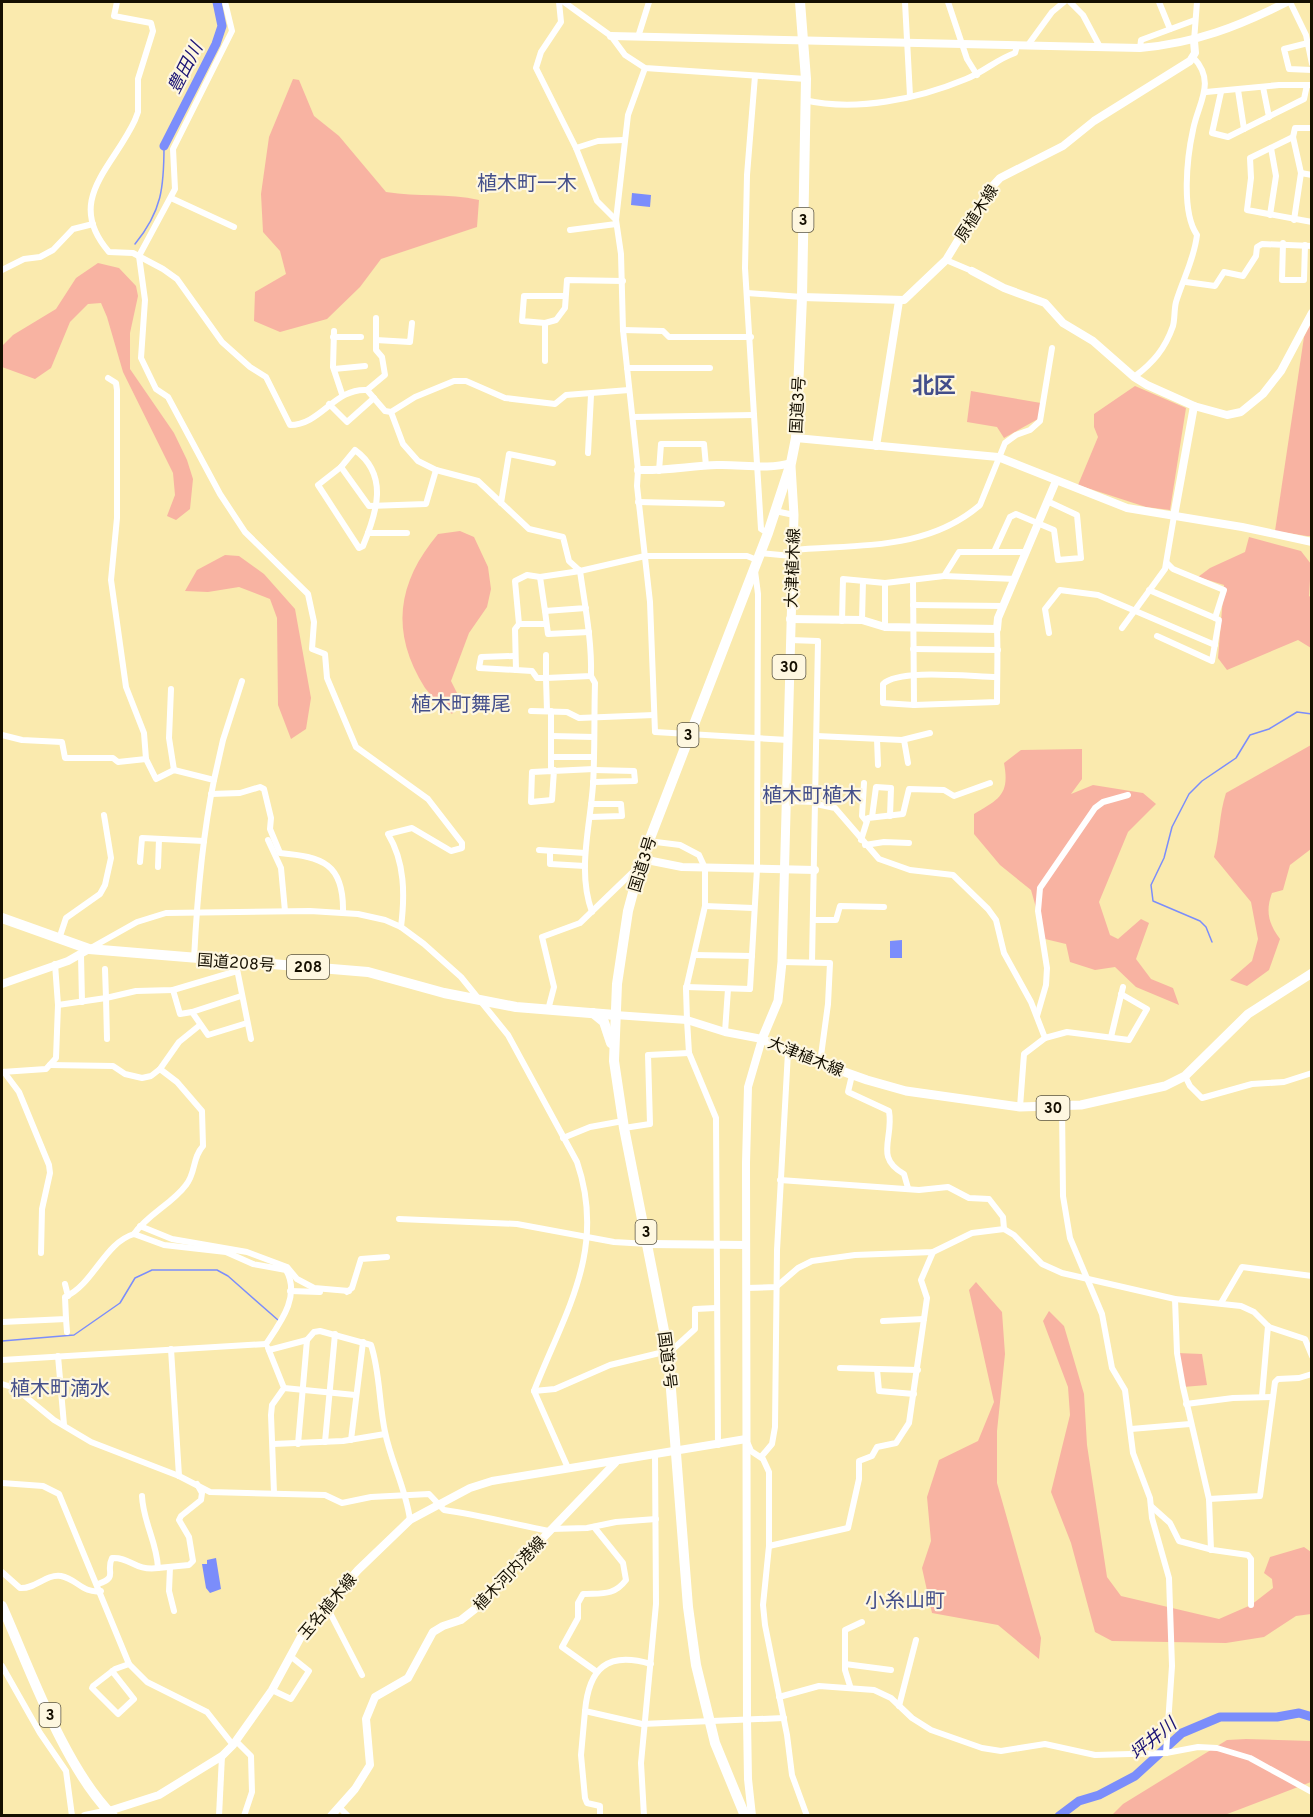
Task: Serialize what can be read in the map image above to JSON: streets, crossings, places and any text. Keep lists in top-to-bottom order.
{
  "streets": {
    "highway": [
      "3",
      "国道3号",
      "国道208号",
      "208"
    ],
    "main road": ["大津植木線", "30"],
    "street": ["原植木線", "植木河内港線", "玉名植木線"]
  },
  "crossings": [
    ["3", "玉名植木線"],
    ["国道3号", "大津植木線"],
    ["国道3号", "国道208号"],
    ["植木河内港線", "玉名植木線"]
  ],
  "districts": [
    "植木町一木",
    "北区",
    "植木町舞尾",
    "植木町植木",
    "植木町滴水",
    "小糸山町"
  ],
  "water": ["豊田川", "坪井川"]
}
